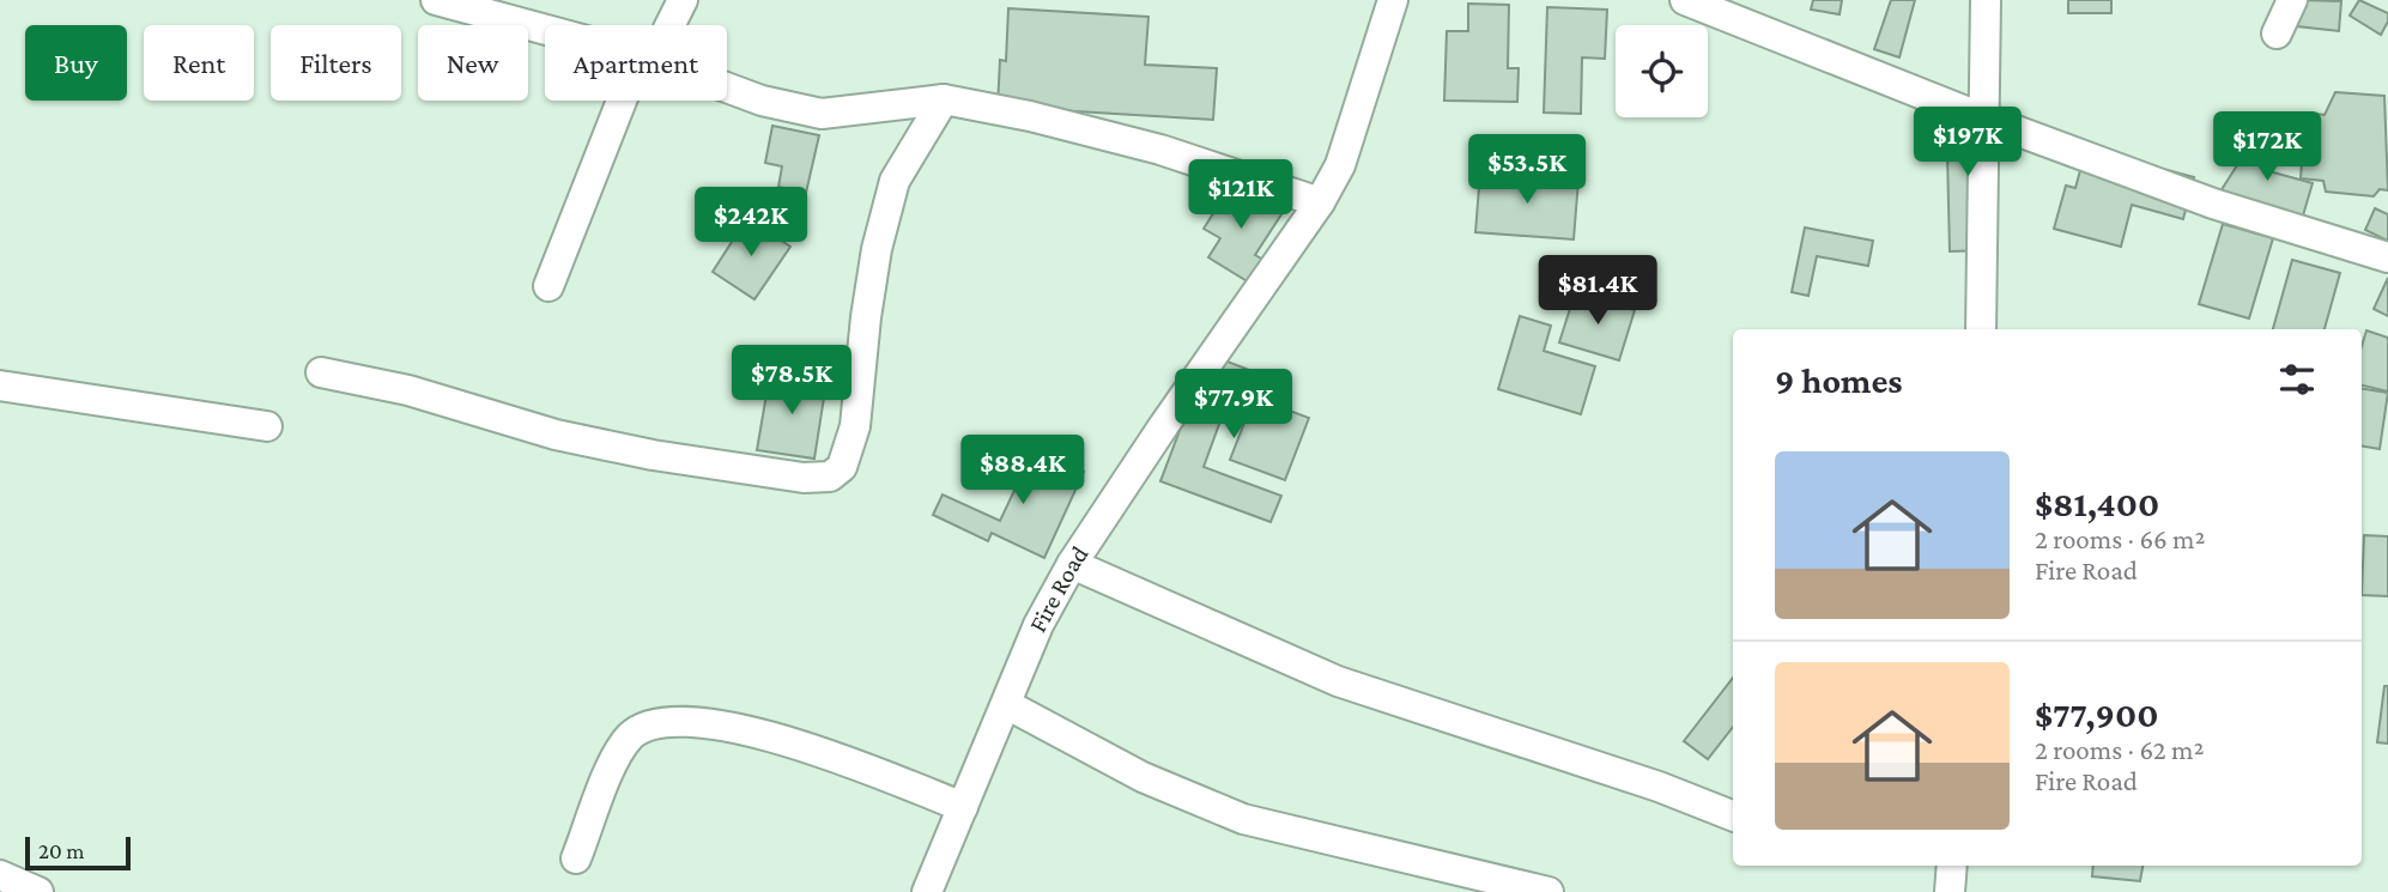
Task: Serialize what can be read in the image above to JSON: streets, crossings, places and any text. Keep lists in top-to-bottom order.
{
  "streets": {
    "street": ["Fire Road"]
  },
  "scale_bar": "20 m",
  "page": {
    "chip": [
      "Buy",
      "Rent",
      "Filters",
      "New",
      "Apartment"
    ],
    "price": [
      "$197K",
      "$172K",
      "$53.5K",
      "$121K",
      "$242K",
      "$81.4K",
      "$78.5K",
      "$77.9K",
      "$88.4K"
    ],
    "heading": "9 homes",
    "list": [
      {
        "name": "$81,400",
        "note": "2 rooms · 66 m² · Fire Road"
      },
      {
        "name": "$77,900",
        "note": "2 rooms · 62 m² · Fire Road"
      }
    ],
    "scale": "20 m"
  }
}
